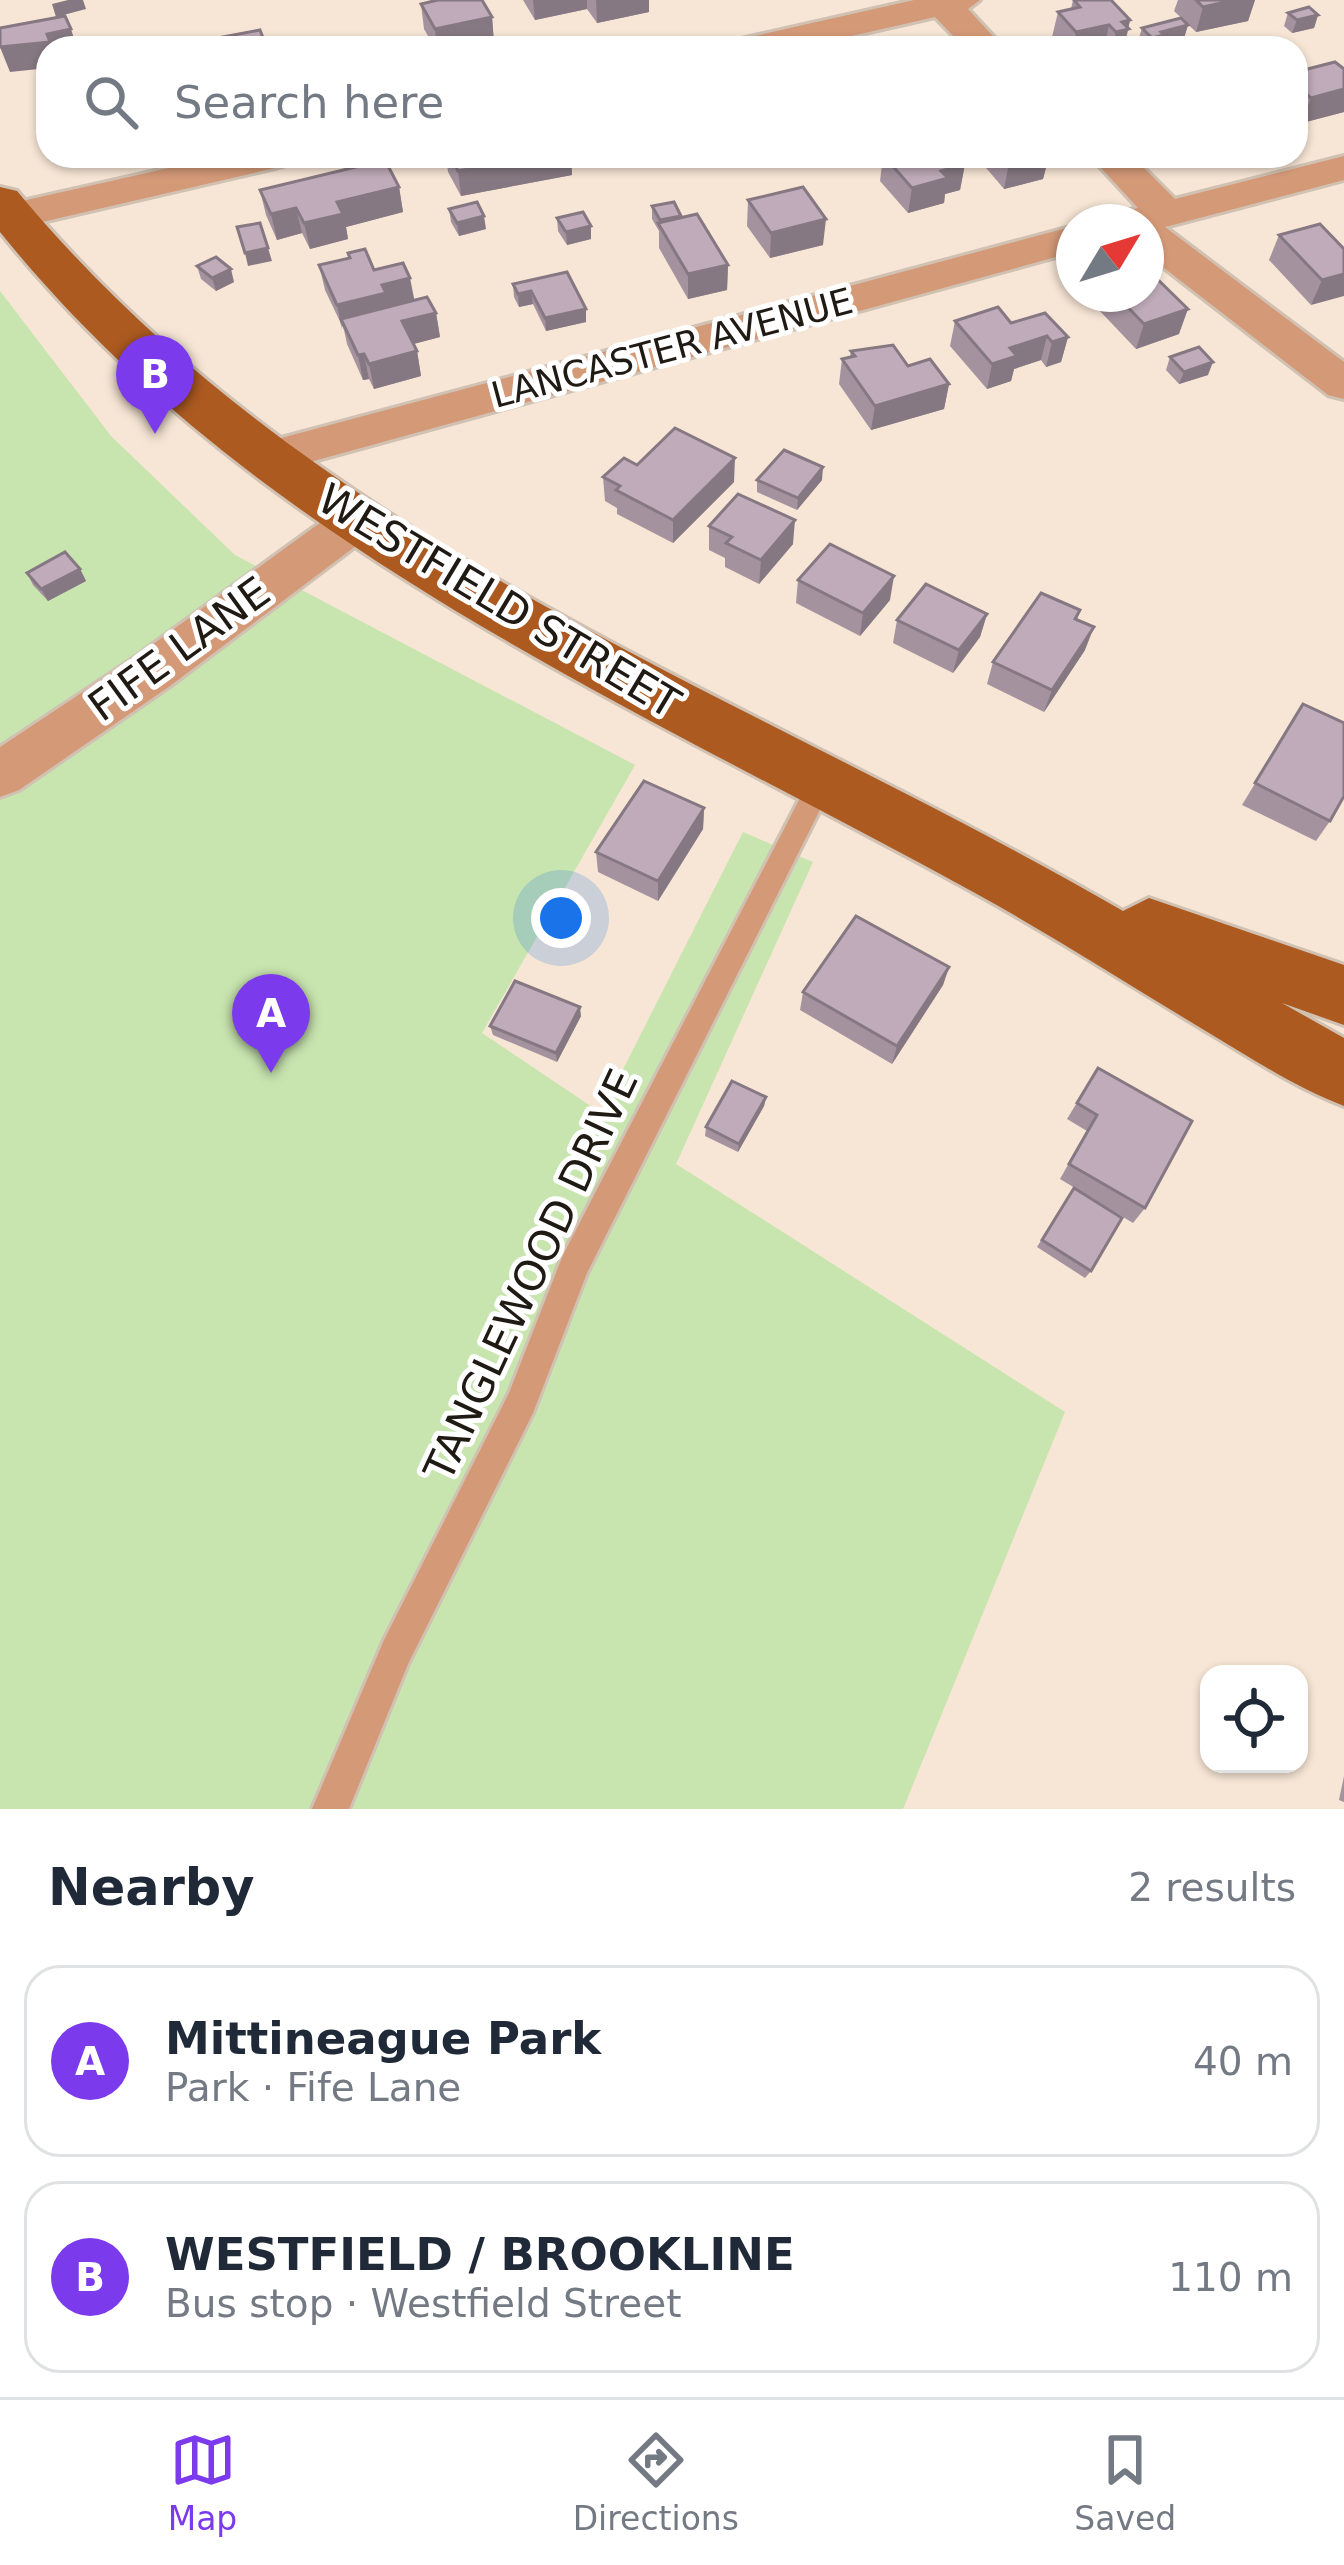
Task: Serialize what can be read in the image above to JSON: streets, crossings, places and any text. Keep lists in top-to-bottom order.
{
  "streets": {
    "main road": ["WESTFIELD STREET"],
    "street": ["LANCASTER AVENUE", "FIFE LANE"],
    "lane": ["TANGLEWOOD DRIVE"]
  },
  "crossings": [
    ["LANCASTER AVENUE", "WESTFIELD STREET"],
    ["WESTFIELD STREET", "FIFE LANE"],
    ["WESTFIELD STREET", "TANGLEWOOD DRIVE"]
  ],
  "north": "top right",
  "page": {
    "search": "Search here",
    "pins": ["B", "A"],
    "heading": ["Nearby", "2 results"],
    "list": [
      {
        "mark": "A",
        "name": "Mittineague Park",
        "note": "Park · Fife Lane",
        "value": "40 m"
      },
      {
        "mark": "B",
        "name": "WESTFIELD / BROOKLINE",
        "note": "Bus stop · Westfield Street",
        "value": "110 m"
      }
    ],
    "nav": ["Map", "Directions", "Saved"]
  }
}
